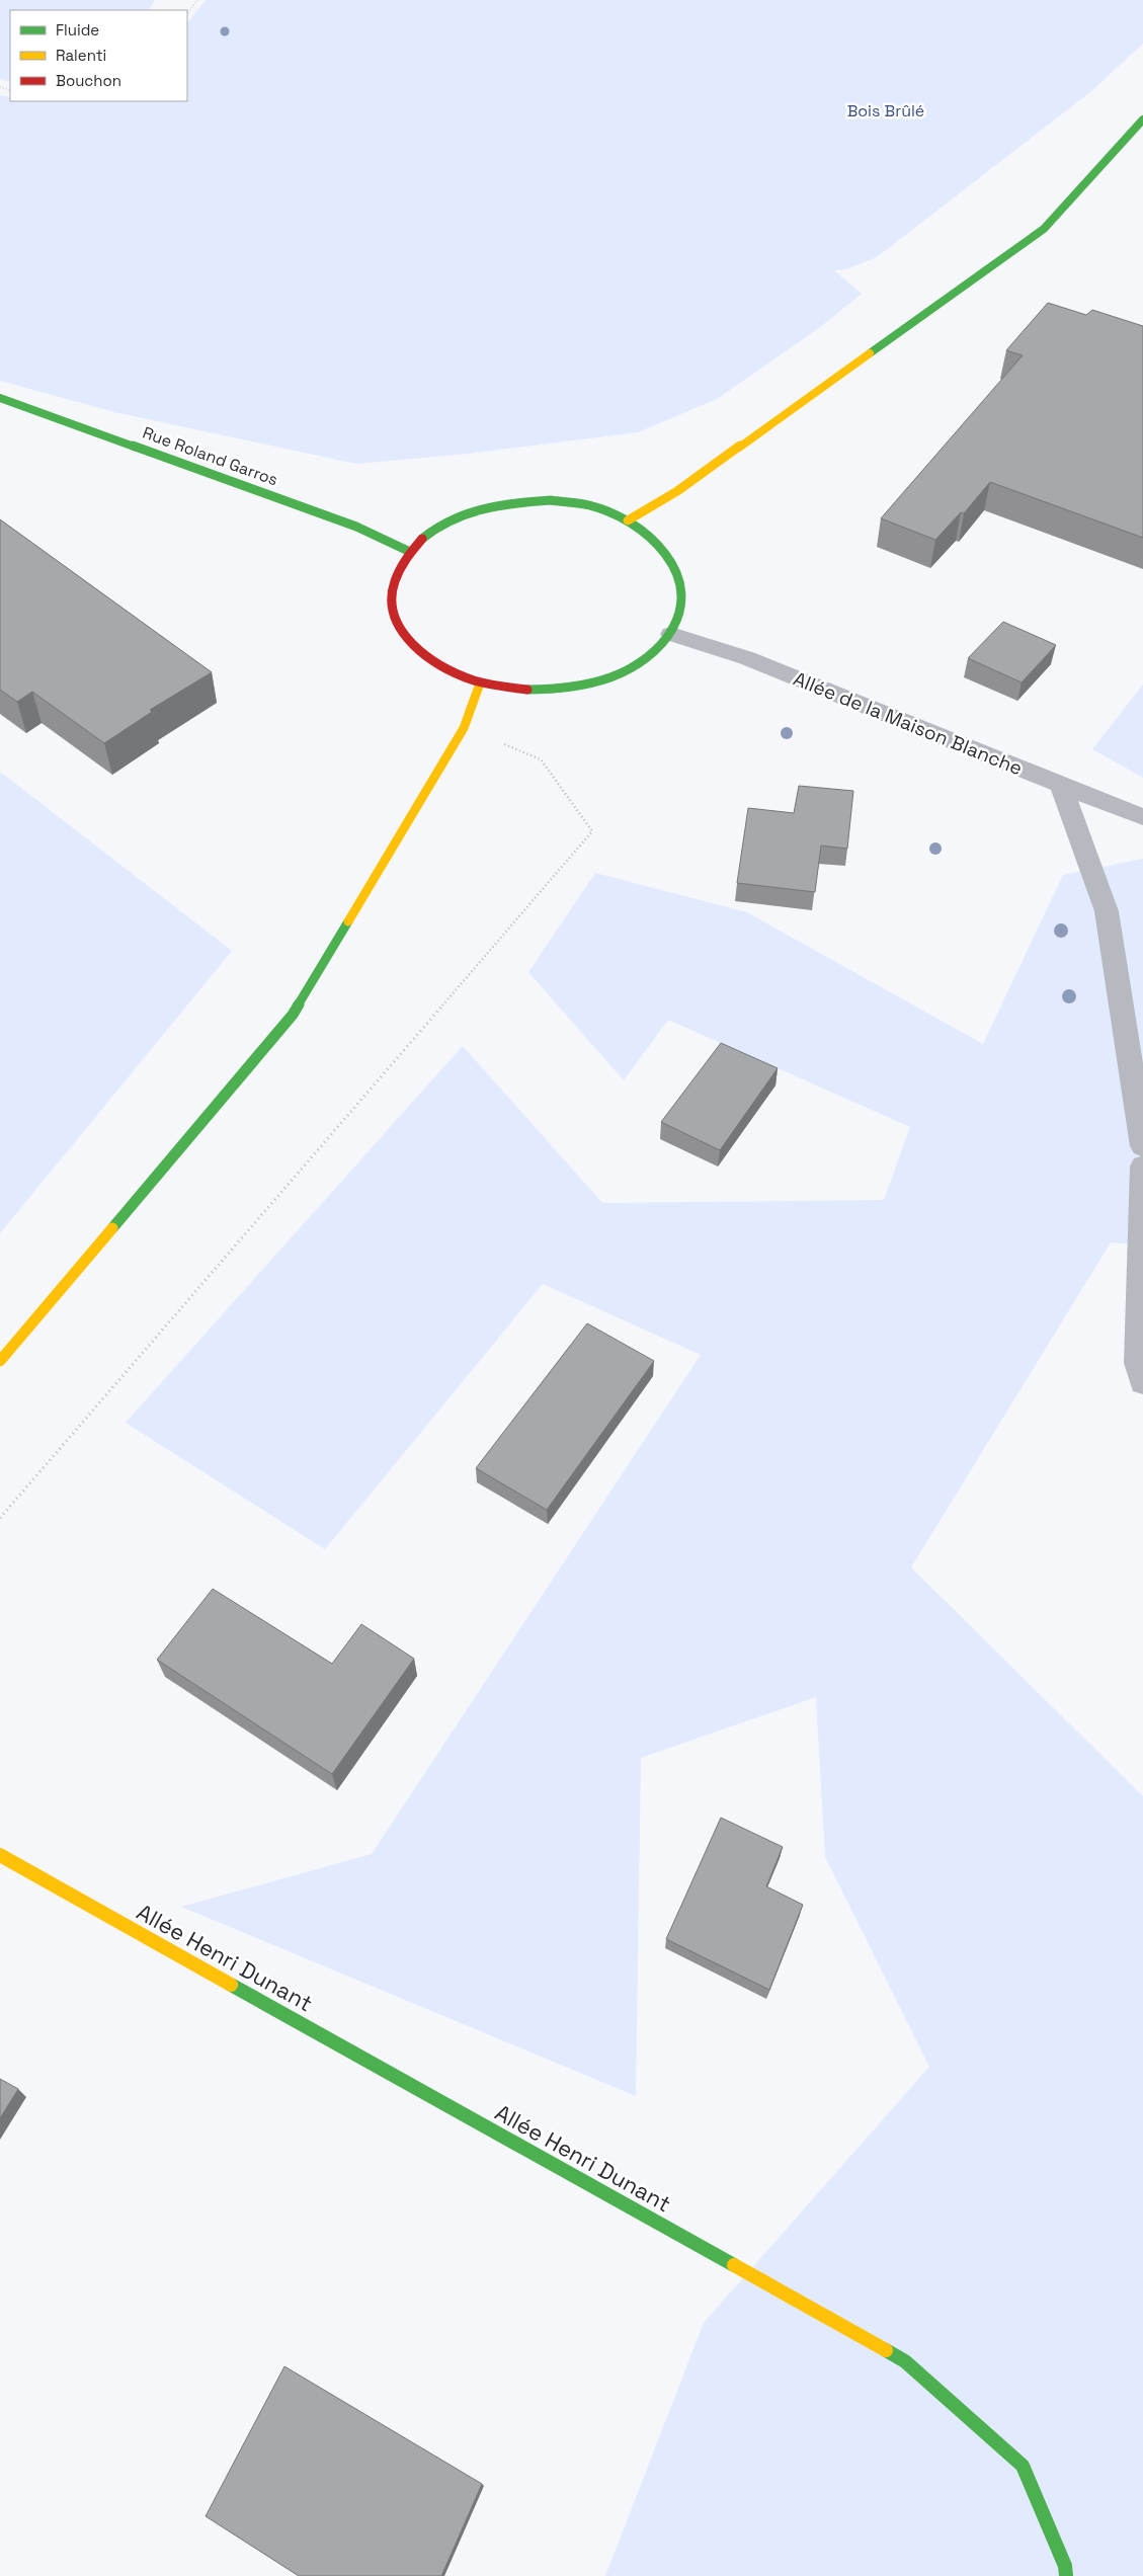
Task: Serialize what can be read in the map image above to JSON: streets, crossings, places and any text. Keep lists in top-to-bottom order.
{
  "streets": {
    "main road": ["Rue Roland Garros", "Allée Henri Dunant"],
    "street": ["Allée de la Maison Blanche"]
  },
  "parks": ["Bois Brûlé"],
  "legend": ["Fluide", "Ralenti", "Bouchon"]
}
